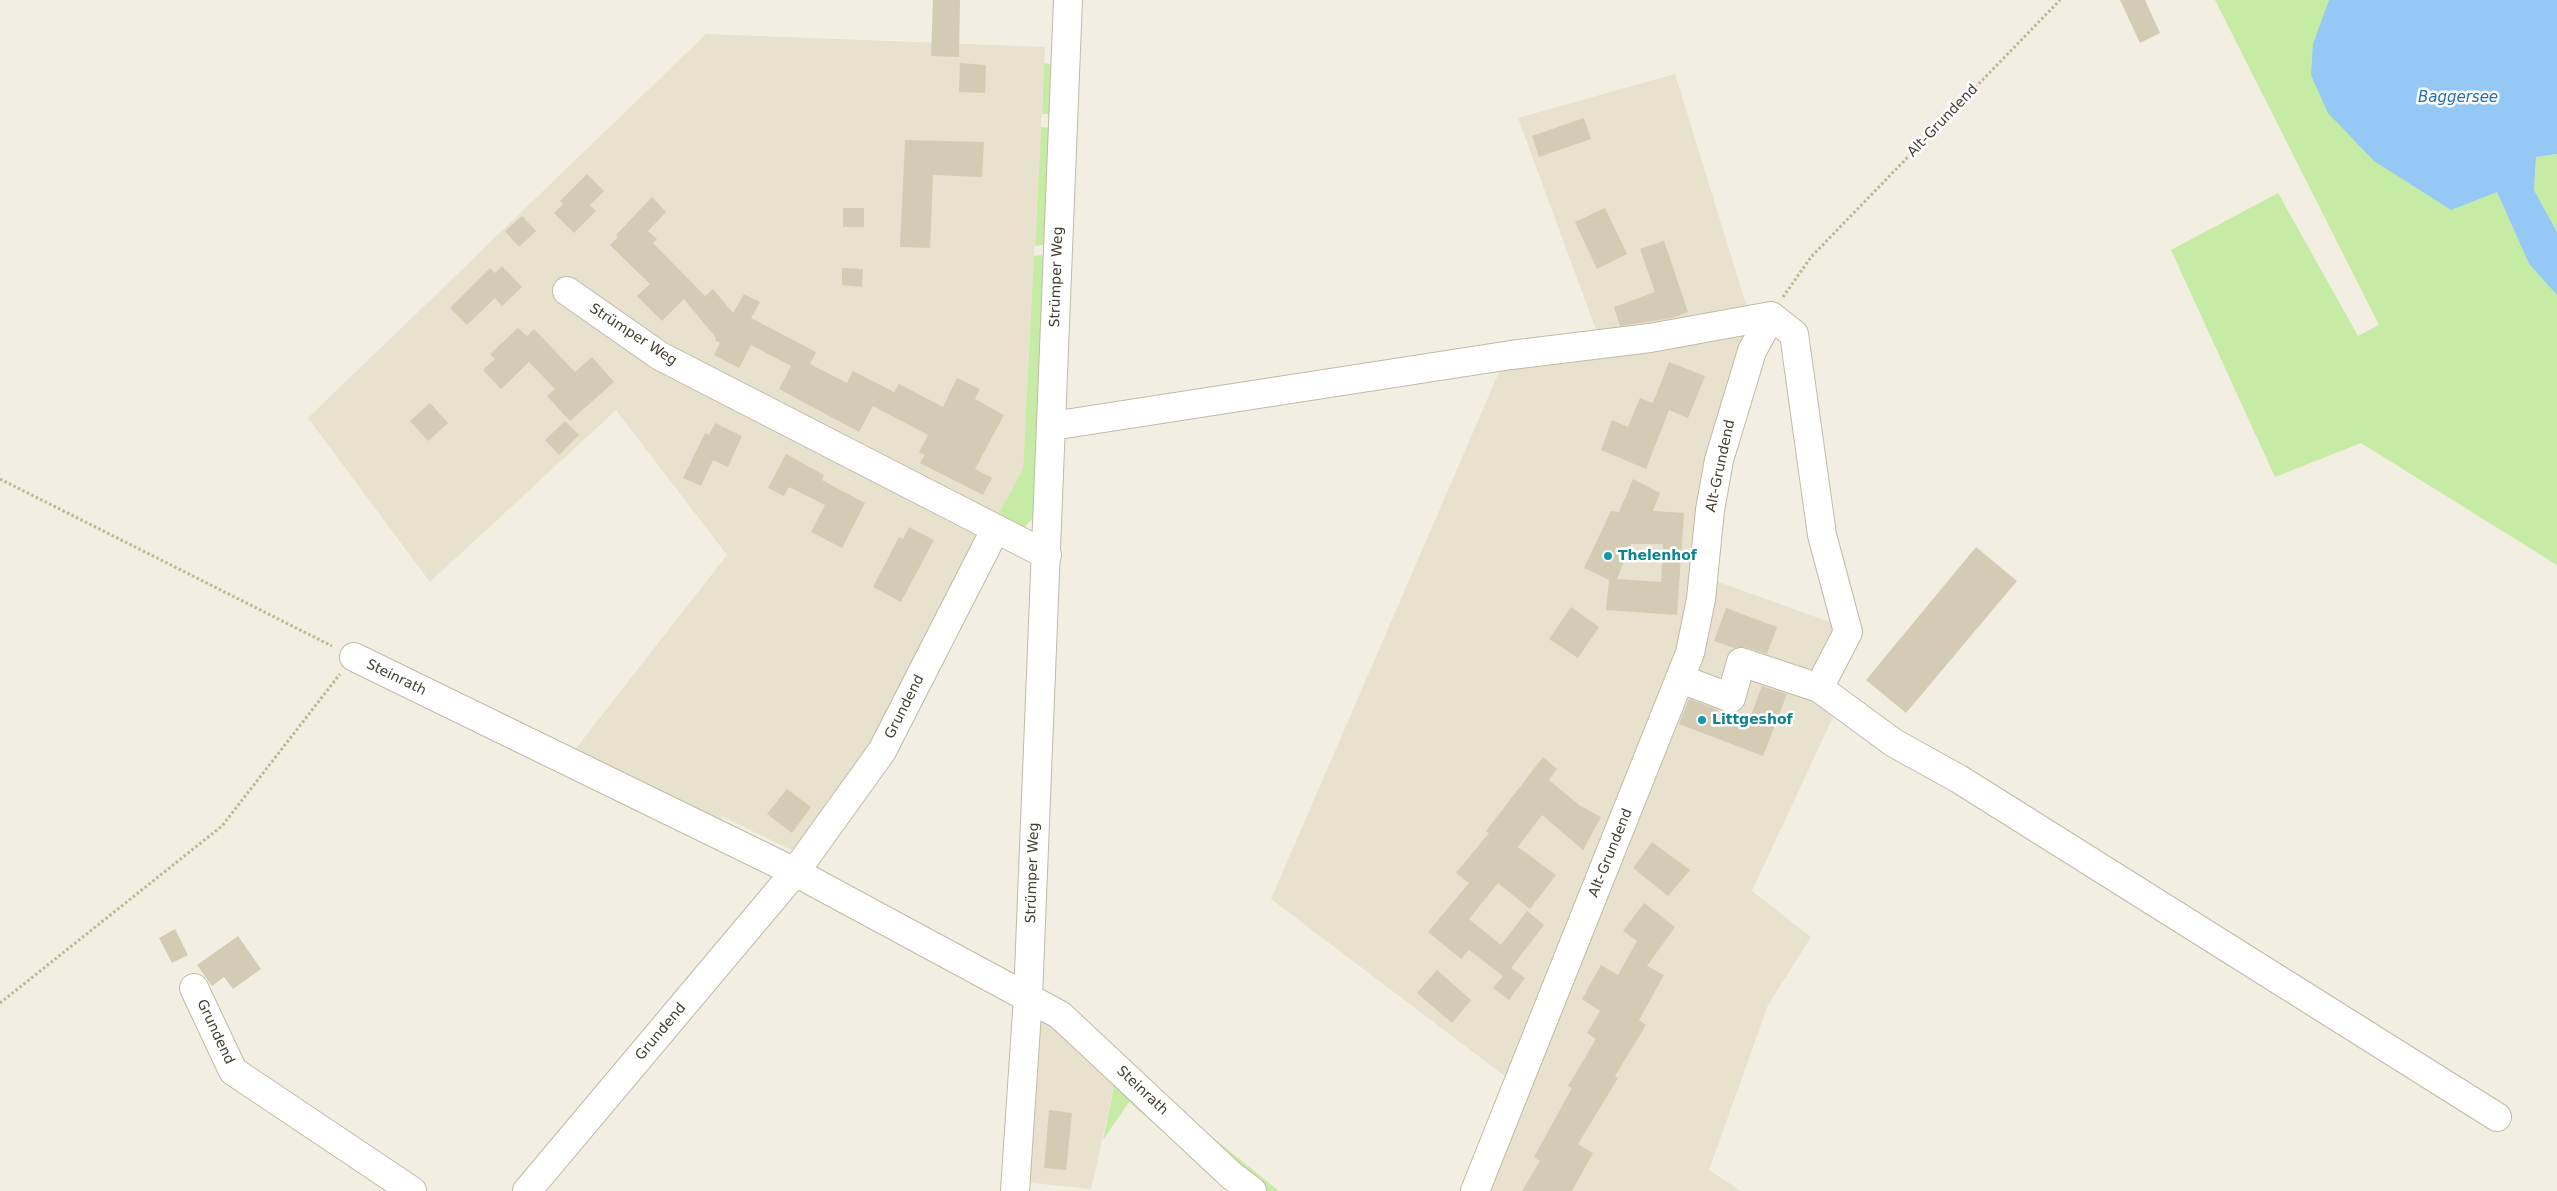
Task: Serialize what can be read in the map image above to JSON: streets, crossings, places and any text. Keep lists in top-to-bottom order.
{
  "streets": {
    "street": [
      "Alt-Grundend",
      "Strümper Weg",
      "Steinrath",
      "Grundend"
    ]
  },
  "crossings": [
    ["Strümper Weg", "Steinrath"],
    ["Strümper Weg", "Grundend"],
    ["Steinrath", "Grundend"]
  ],
  "water": ["Baggersee"],
  "places": ["Thelenhof", "Littgeshof"]
}
